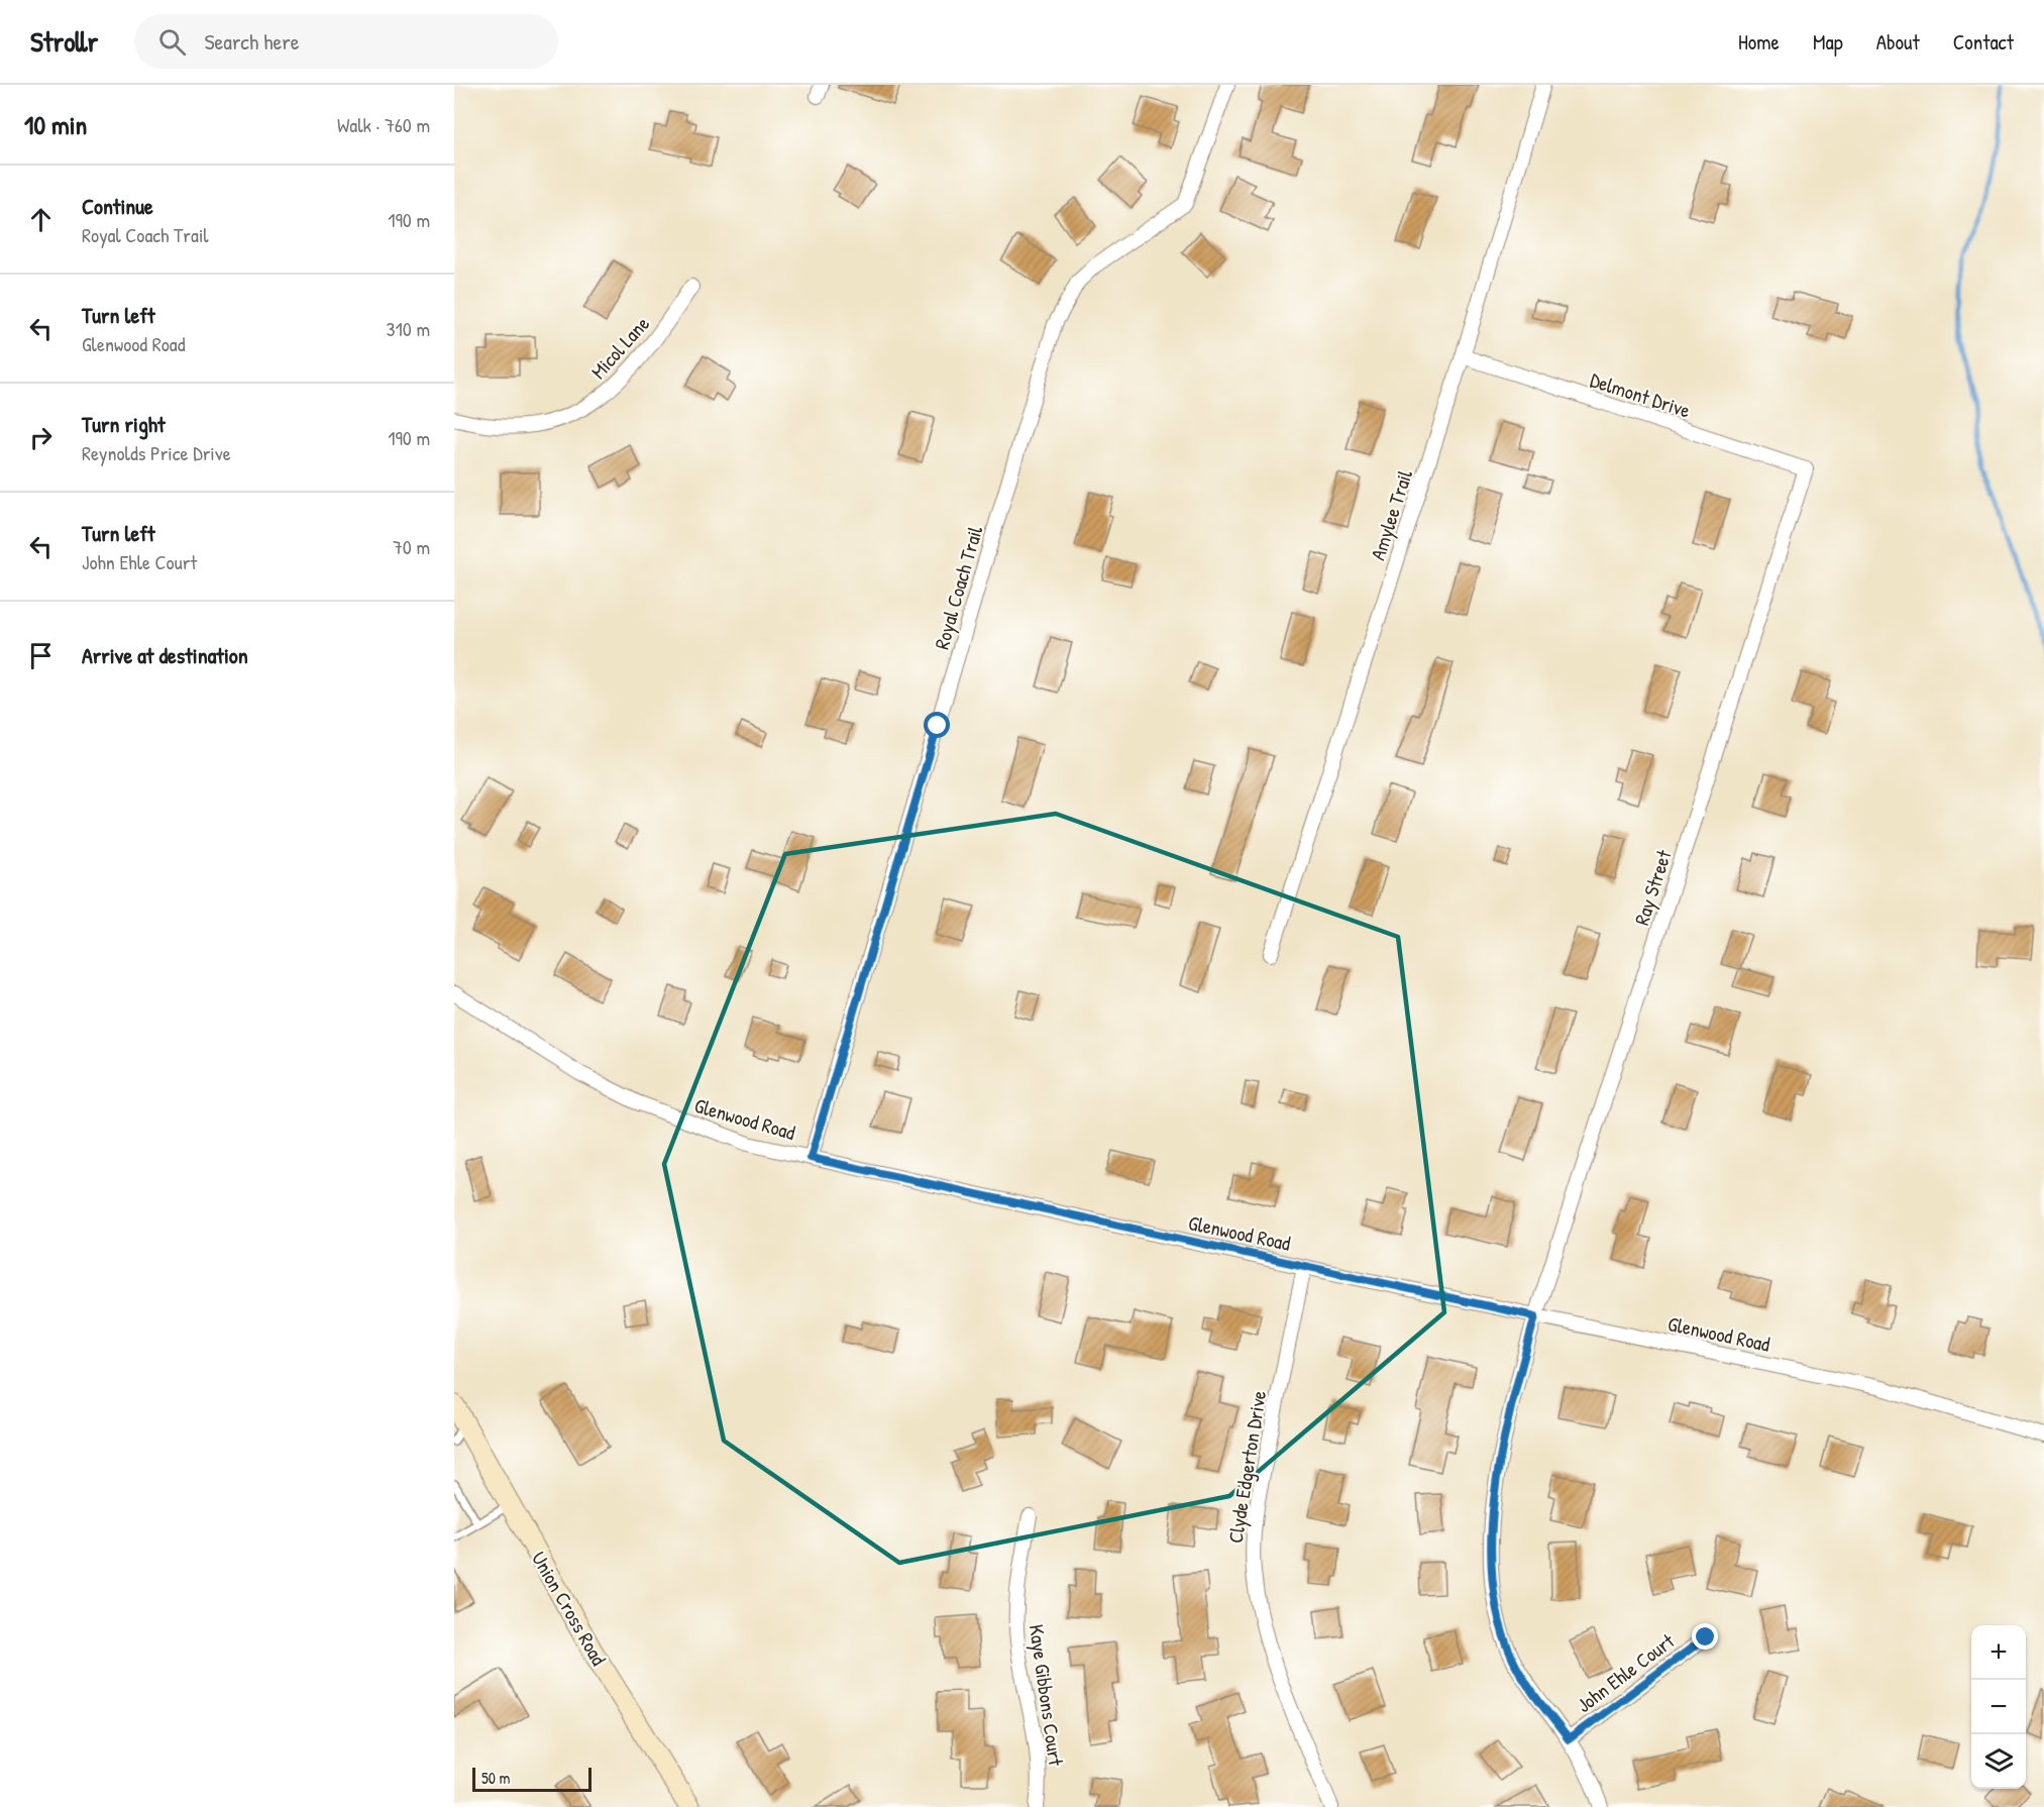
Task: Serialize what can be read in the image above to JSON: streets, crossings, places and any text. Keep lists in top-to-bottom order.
{
  "streets": {
    "main road": ["Union Cross Road"],
    "street": [
      "Micol Lane",
      "Delmont Drive",
      "Amylee Trail",
      "Royal Coach Trail",
      "Ray Street",
      "Glenwood Road",
      "Clyde Edgerton Drive",
      "John Ehle Court",
      "Kaye Gibbons Court"
    ]
  },
  "crossings": [
    ["Delmont Drive", "Amylee Trail"],
    ["Delmont Drive", "Ray Street"],
    ["Royal Coach Trail", "Glenwood Road"],
    ["Ray Street", "Glenwood Road"],
    ["Ray Street", "John Ehle Court"],
    ["Glenwood Road", "Clyde Edgerton Drive"]
  ],
  "scale_bar": "50 m",
  "page": {
    "header": "Strollr",
    "search": "Search here",
    "nav": [
      "Home",
      "Map",
      "About",
      "Contact"
    ],
    "heading": ["10 min", "Walk · 760 m"],
    "list": [
      ["Continue", "Royal Coach Trail", "190 m"],
      ["Turn left", "Glenwood Road", "310 m"],
      ["Turn right", "Reynolds Price Drive", "190 m"],
      ["Turn left", "John Ehle Court", "70 m"],
      "Arrive at destination"
    ],
    "map_buttons": ["+", "−"],
    "scale": "50 m"
  }
}
